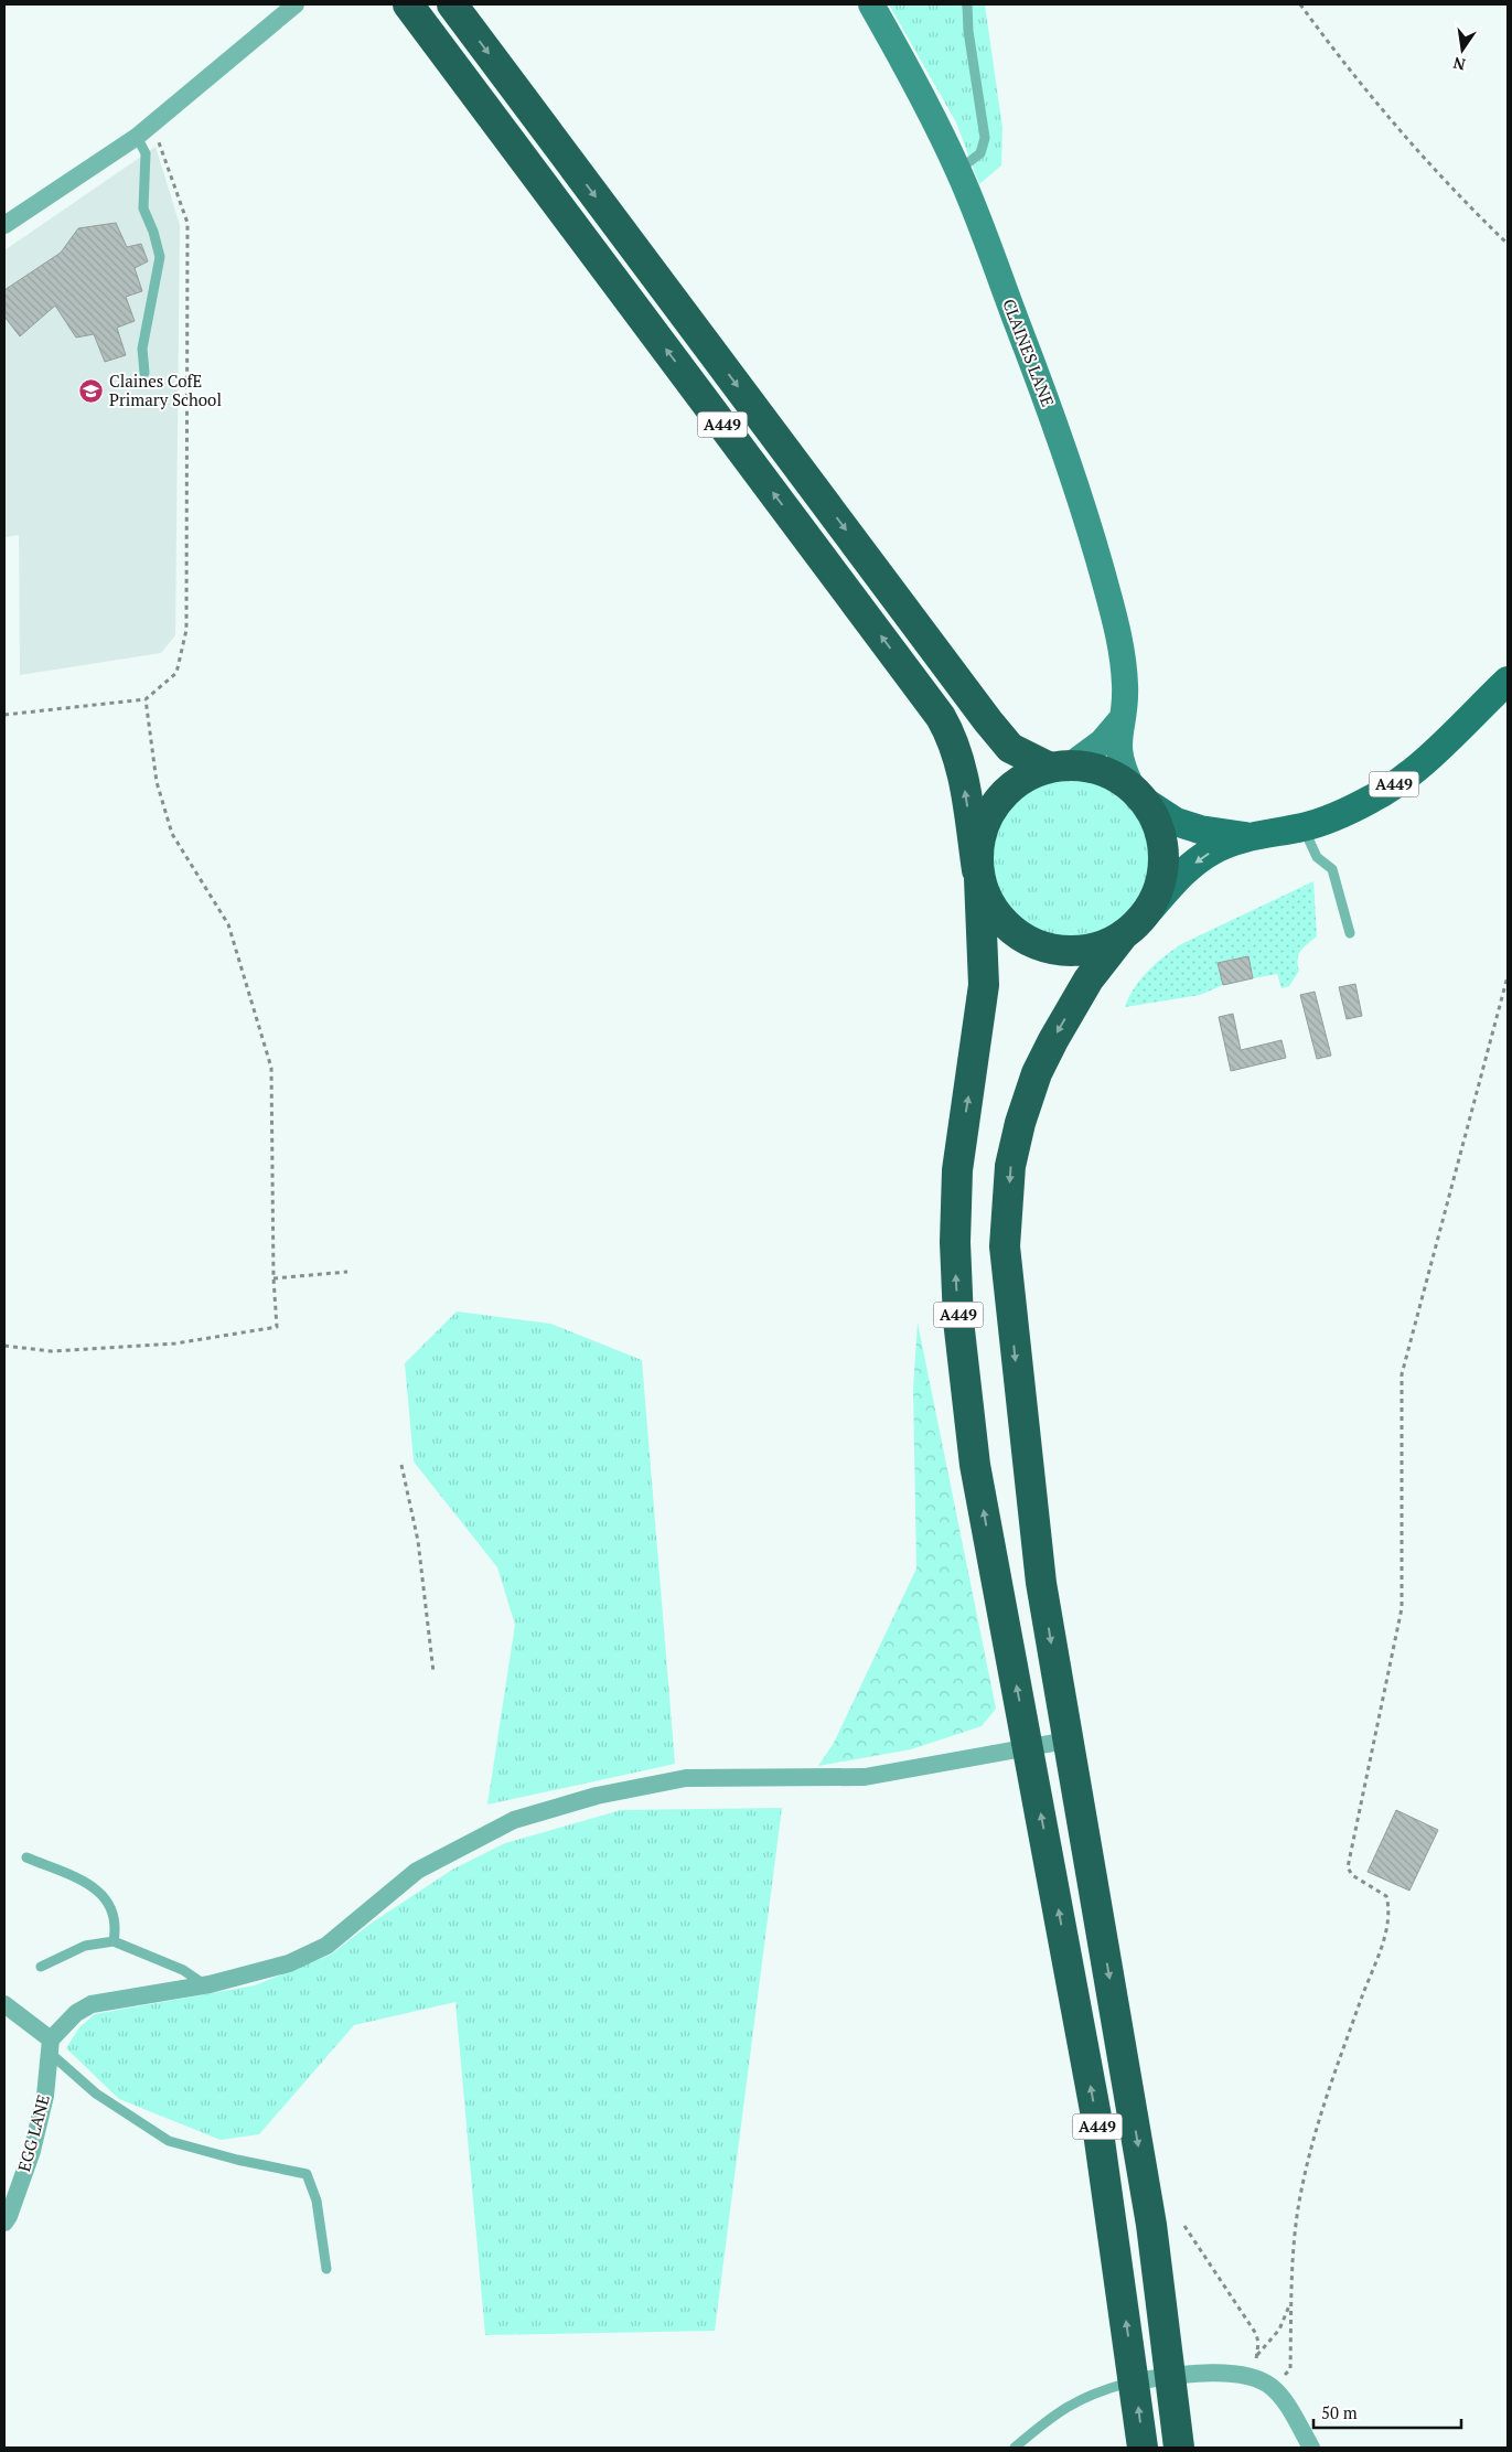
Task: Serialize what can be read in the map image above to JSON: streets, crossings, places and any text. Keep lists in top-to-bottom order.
{
  "streets": {
    "highway": ["A449"],
    "street": ["CLAINES LANE", "EGG LANE"]
  },
  "crossings": [
    ["CLAINES LANE", "A449"]
  ],
  "places": {
    "school or university": ["Claines CofE Primary School"]
  },
  "scale_bar": "50 m",
  "north": "bottom"
}
